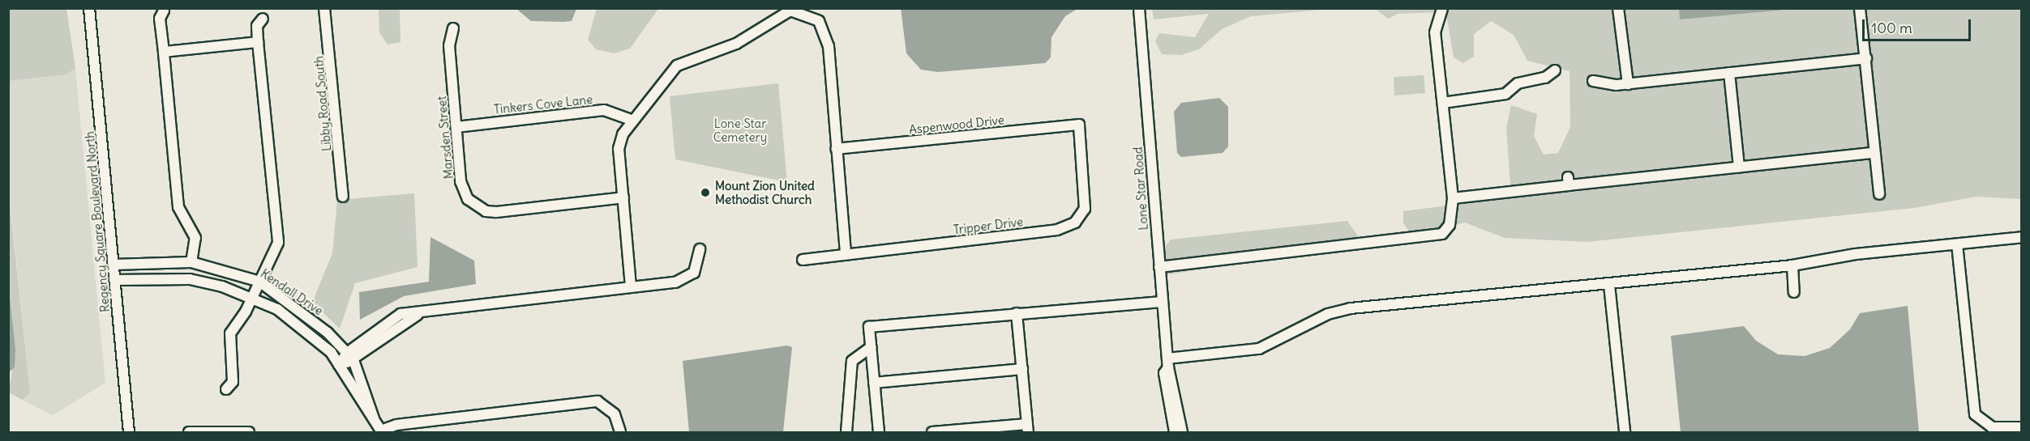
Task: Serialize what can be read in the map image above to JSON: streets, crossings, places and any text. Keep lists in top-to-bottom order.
{
  "streets": {
    "street": [
      "Libby Road South",
      "Tinkers Cove Lane",
      "Aspenwood Drive",
      "Marsden Street",
      "Lone Star Road",
      "Regency Square Boulevard North",
      "Tripper Drive",
      "Kendall Drive"
    ]
  },
  "crossings": [
    ["Tinkers Cove Lane", "Marsden Street"],
    ["Aspenwood Drive", "Tripper Drive"],
    ["Regency Square Boulevard North", "Kendall Drive"]
  ],
  "parks": ["Lone Star Cemetery"],
  "places": ["Mount Zion United Methodist Church"],
  "scale_bar": "100 m"
}
